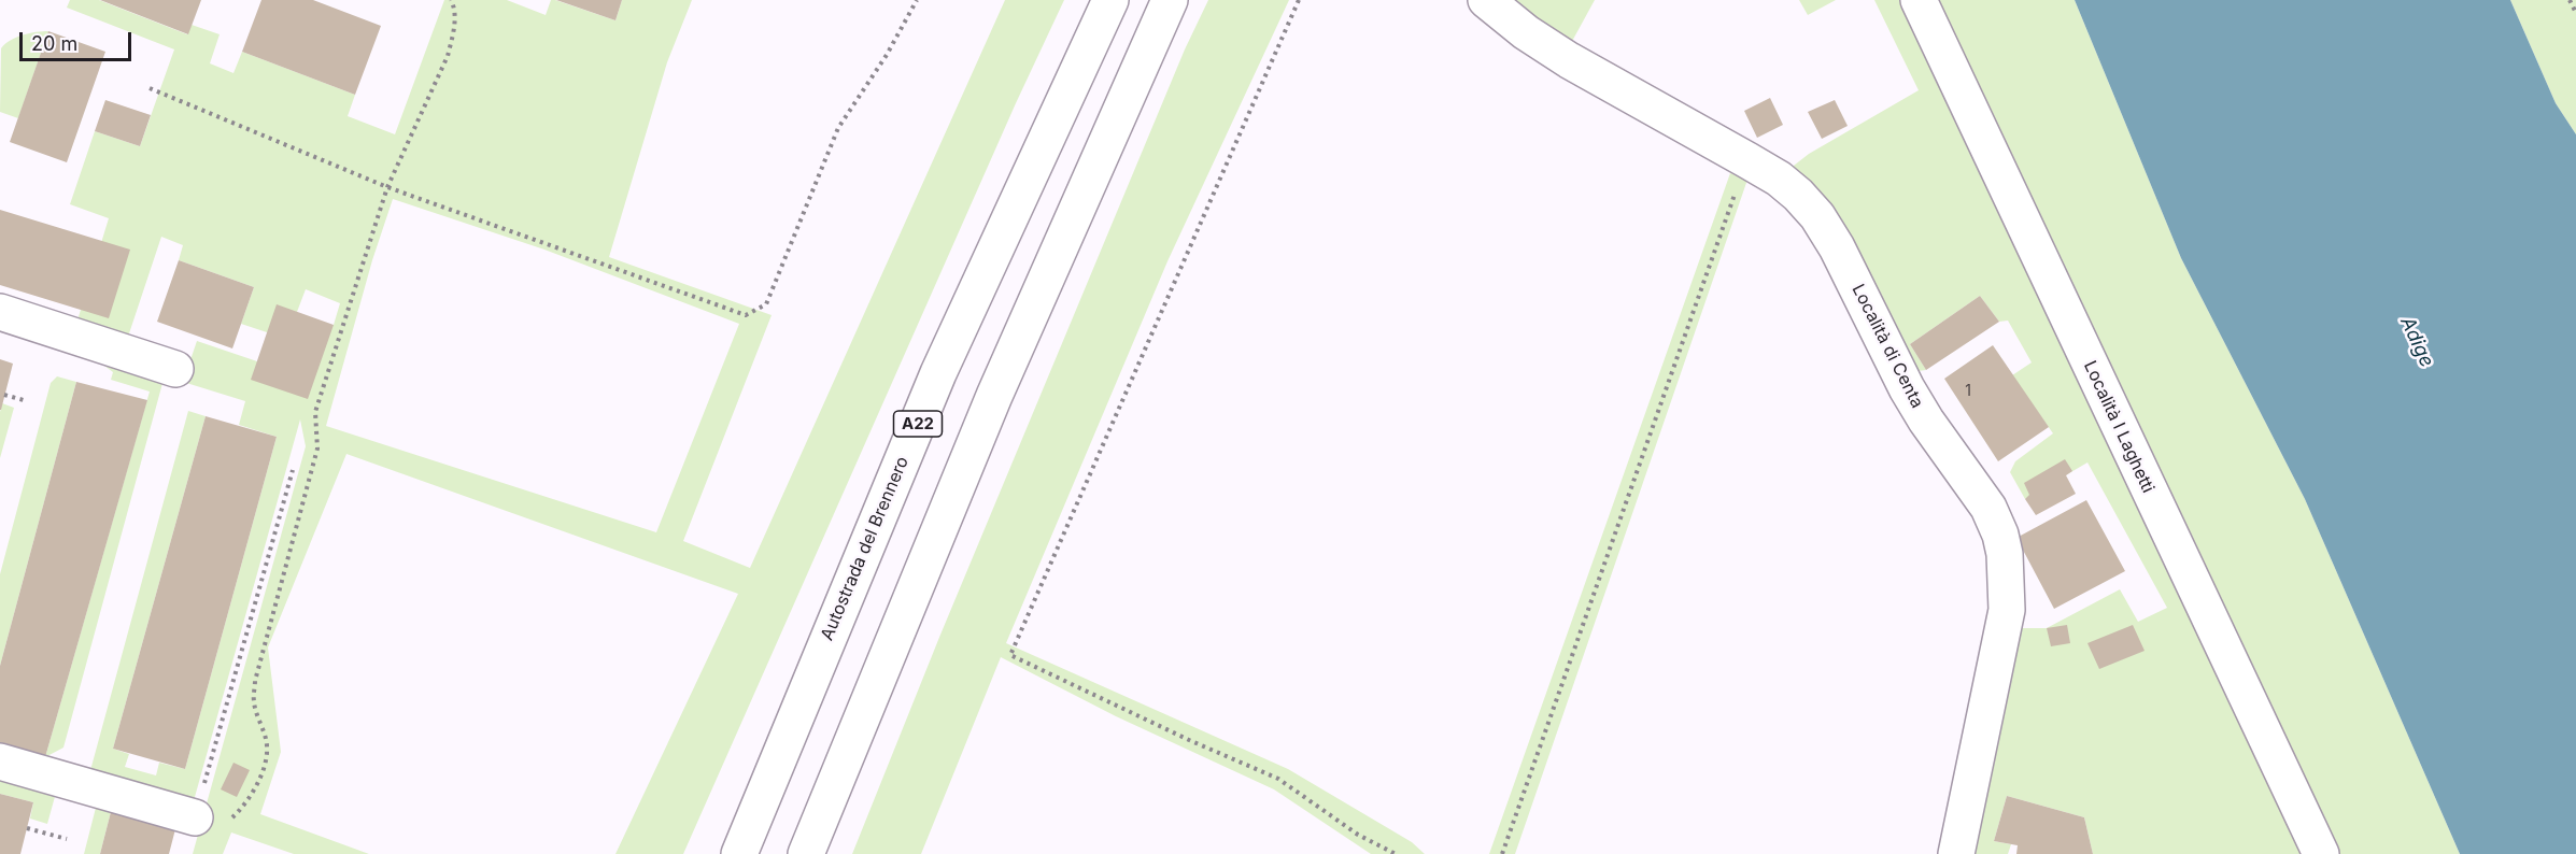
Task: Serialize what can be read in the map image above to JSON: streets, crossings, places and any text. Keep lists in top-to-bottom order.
{
  "streets": {
    "main road": [
      "Località di Centa",
      "A22",
      "Località I Laghetti",
      "Autostrada del Brennero"
    ]
  },
  "water": ["Adige"],
  "house_numbers": ["1"],
  "scale_bar": "20 m"
}
